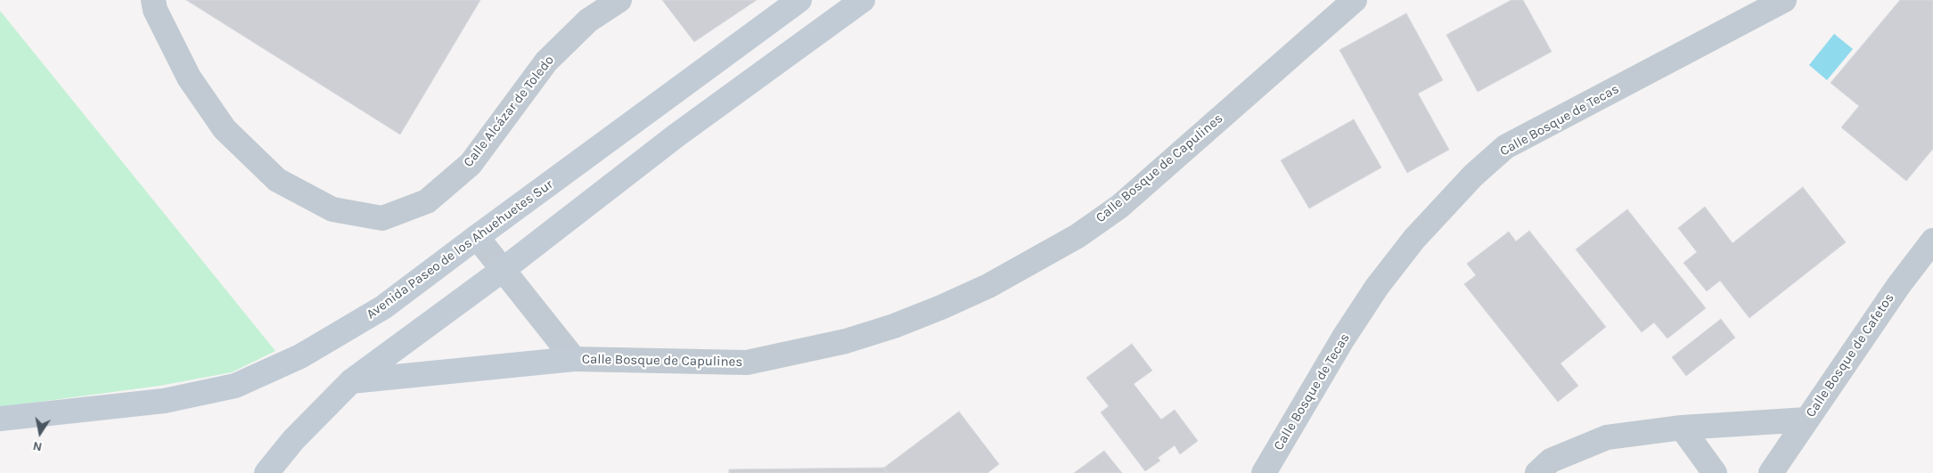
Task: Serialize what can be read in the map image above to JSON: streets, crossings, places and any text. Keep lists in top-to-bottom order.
{
  "streets": {
    "street": [
      "Calle Alcázar de Toledo",
      "Calle Bosque de Tecas",
      "Calle Bosque de Capulines",
      "Avenida Paseo de los Ahuehuetes Sur",
      "Calle Bosque de Cafetos"
    ]
  },
  "crossings": [
    ["Calle Bosque de Capulines", "Avenida Paseo de los Ahuehuetes Sur"]
  ],
  "north": "bottom"
}
